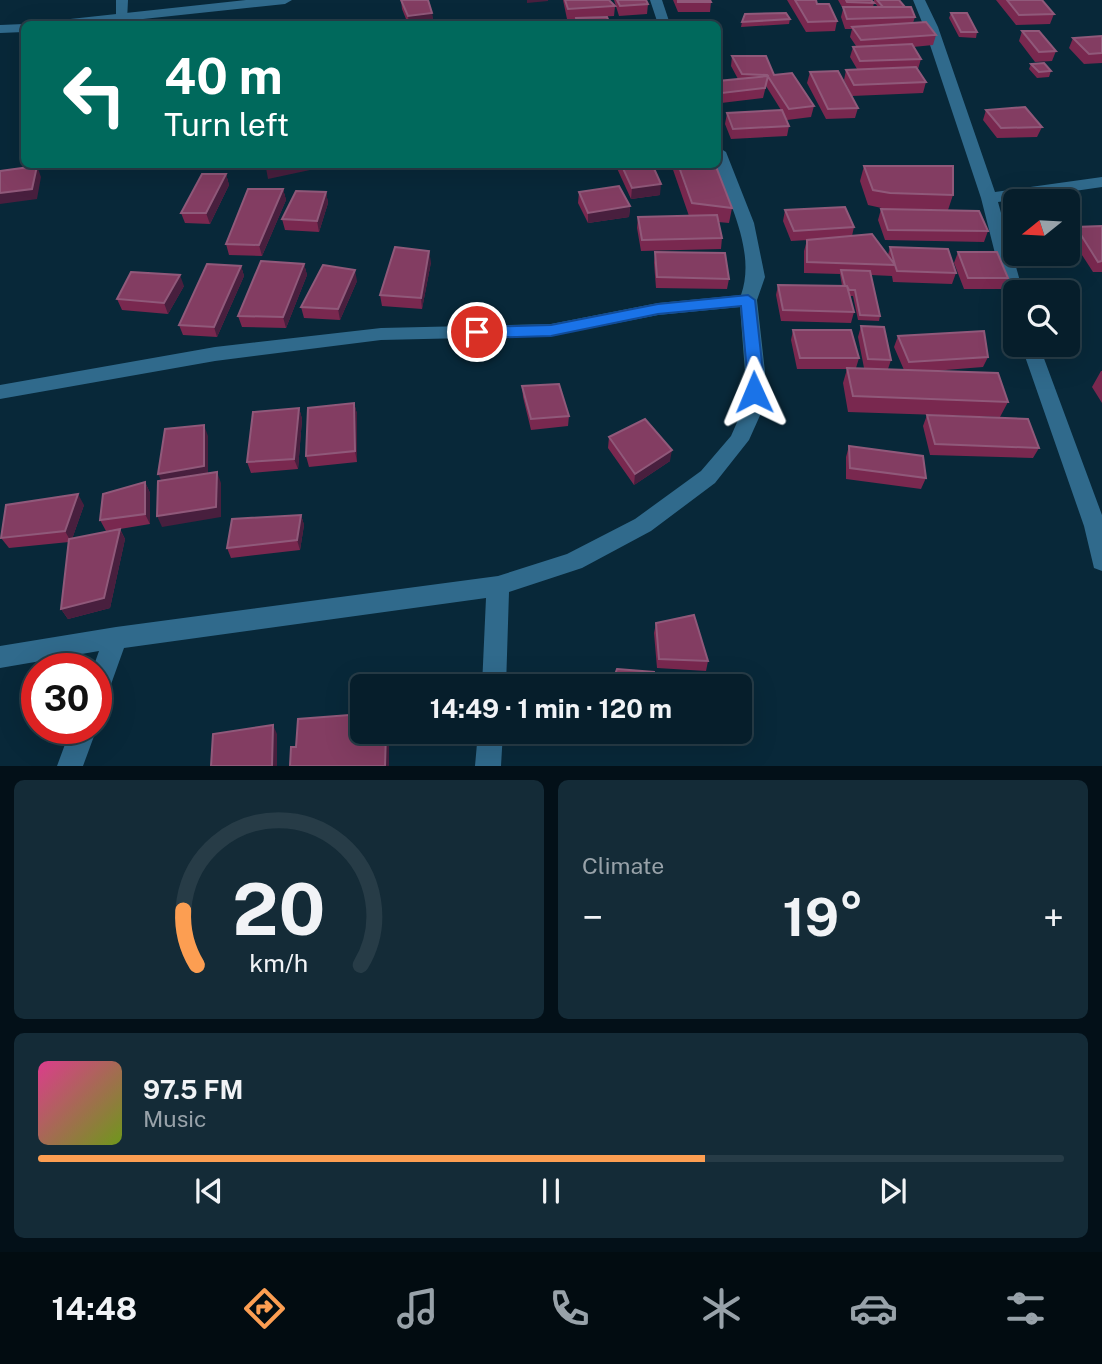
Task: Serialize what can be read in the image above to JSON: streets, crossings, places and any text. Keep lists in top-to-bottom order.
{
  "north": "left",
  "page": {
    "turn": ["40 m", "Turn left"],
    "limit": "30",
    "trip": "14:49 · 1 min · 120 m",
    "tile": "Climate",
    "heat": ["−", "19°", "+"],
    "song": ["97.5 FM", "Music"],
    "tabs": "14:48",
    "gauge": ["20", "km/h"]
  }
}
